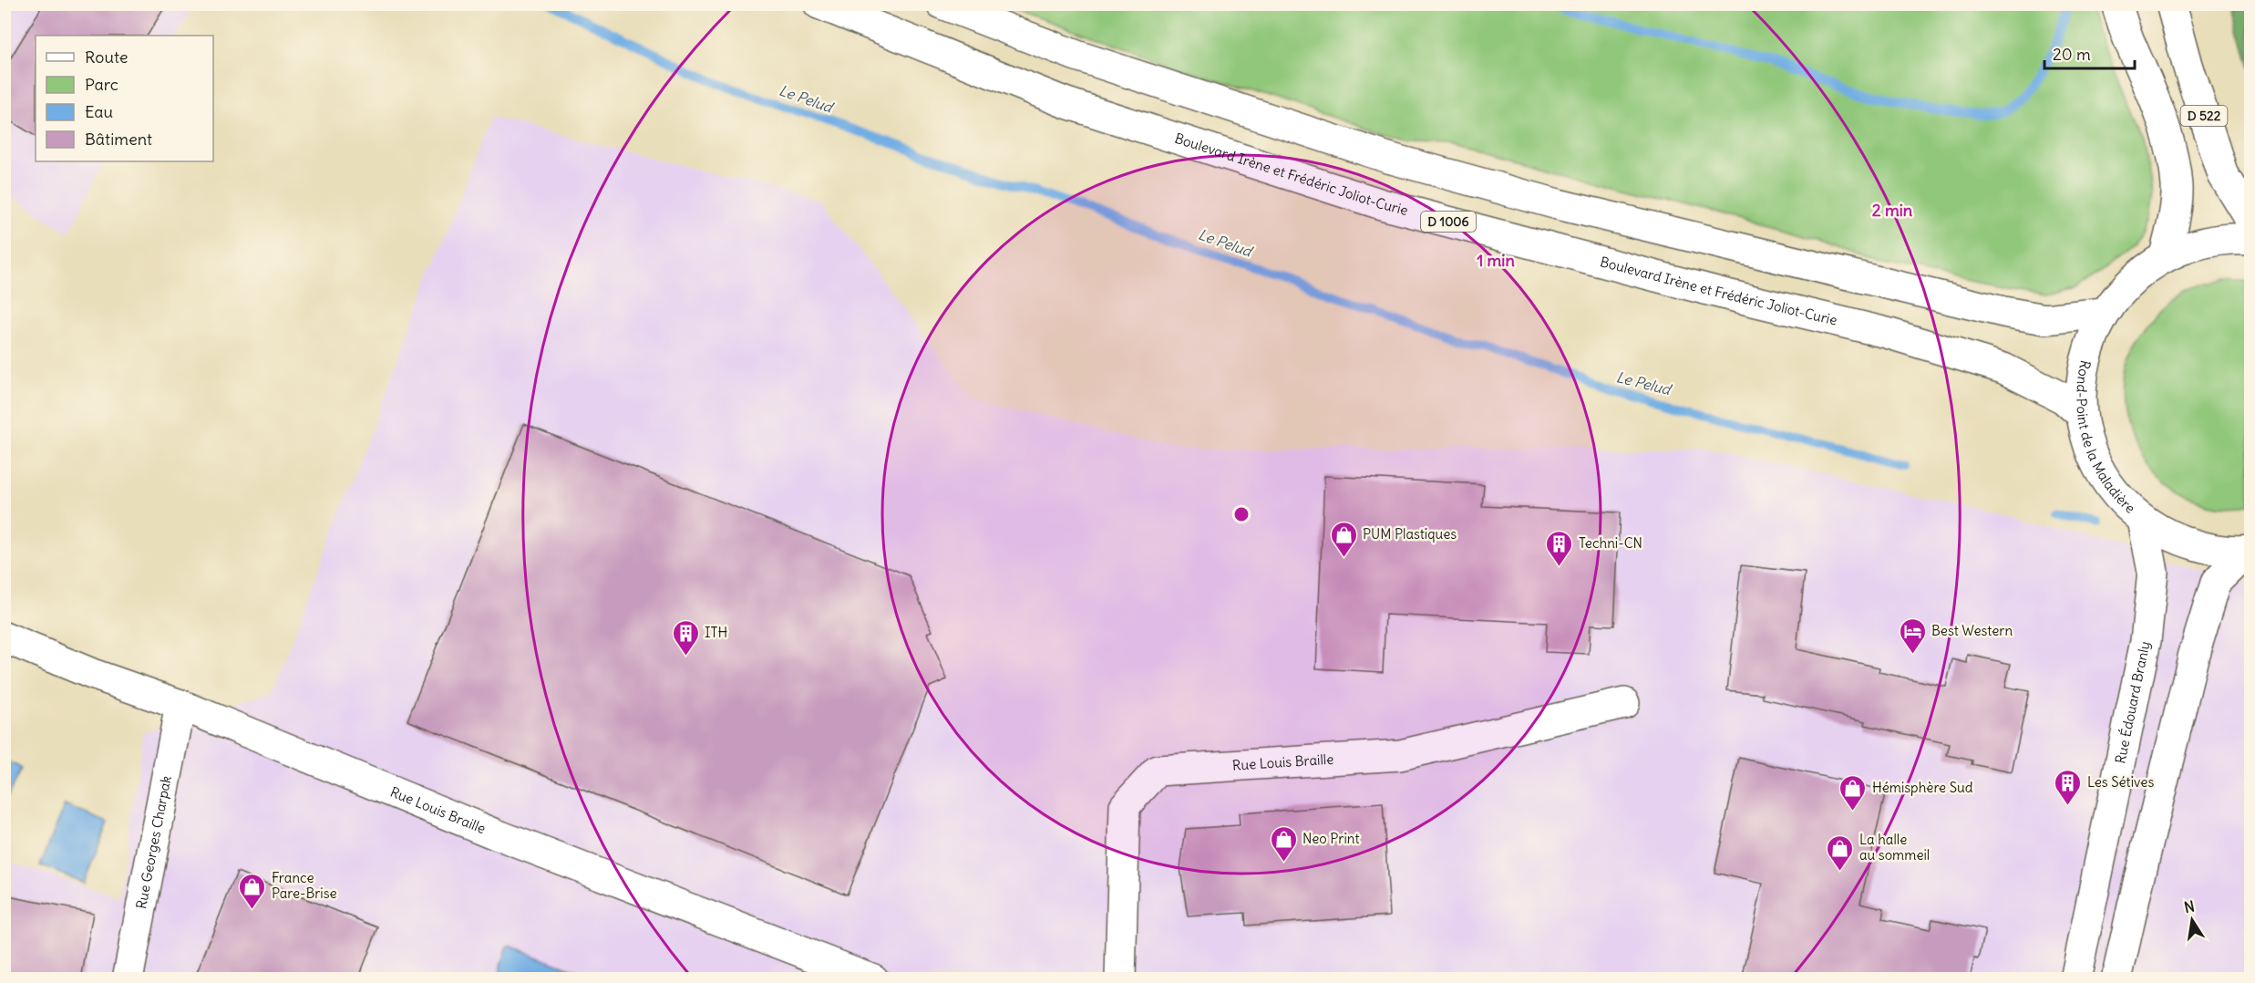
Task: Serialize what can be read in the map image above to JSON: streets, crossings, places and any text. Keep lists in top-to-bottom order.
{
  "streets": {
    "main road": [
      "D 522",
      "Boulevard Irène et Frédéric Joliot-Curie",
      "D 1006",
      "Rond-Point de la Maladière",
      "Rue Édouard Branly",
      "Rue Louis Braille",
      "Rue Georges Charpak"
    ]
  },
  "crossings": [
    ["D 522", "Rond-Point de la Maladière"],
    ["Boulevard Irène et Frédéric Joliot-Curie", "Rond-Point de la Maladière"],
    ["Rond-Point de la Maladière", "Rue Édouard Branly"],
    ["Rue Louis Braille", "Rue Georges Charpak"]
  ],
  "water": ["Le Pelud"],
  "places": {
    "shop": [
      "PUM Plastiques",
      "Hémisphère Sud",
      "Neo Print",
      "La halle au sommeil",
      "France Pare-Brise"
    ],
    "building": ["Techni-CN", "ITH", "Les Sétives"],
    "hotel": ["Best Western"]
  },
  "legend": [
    "Route",
    "Parc",
    "Eau",
    "Bâtiment"
  ],
  "scale_bar": "20 m",
  "north": "top",
  "rings": ["2 min", "1 min"]
}
